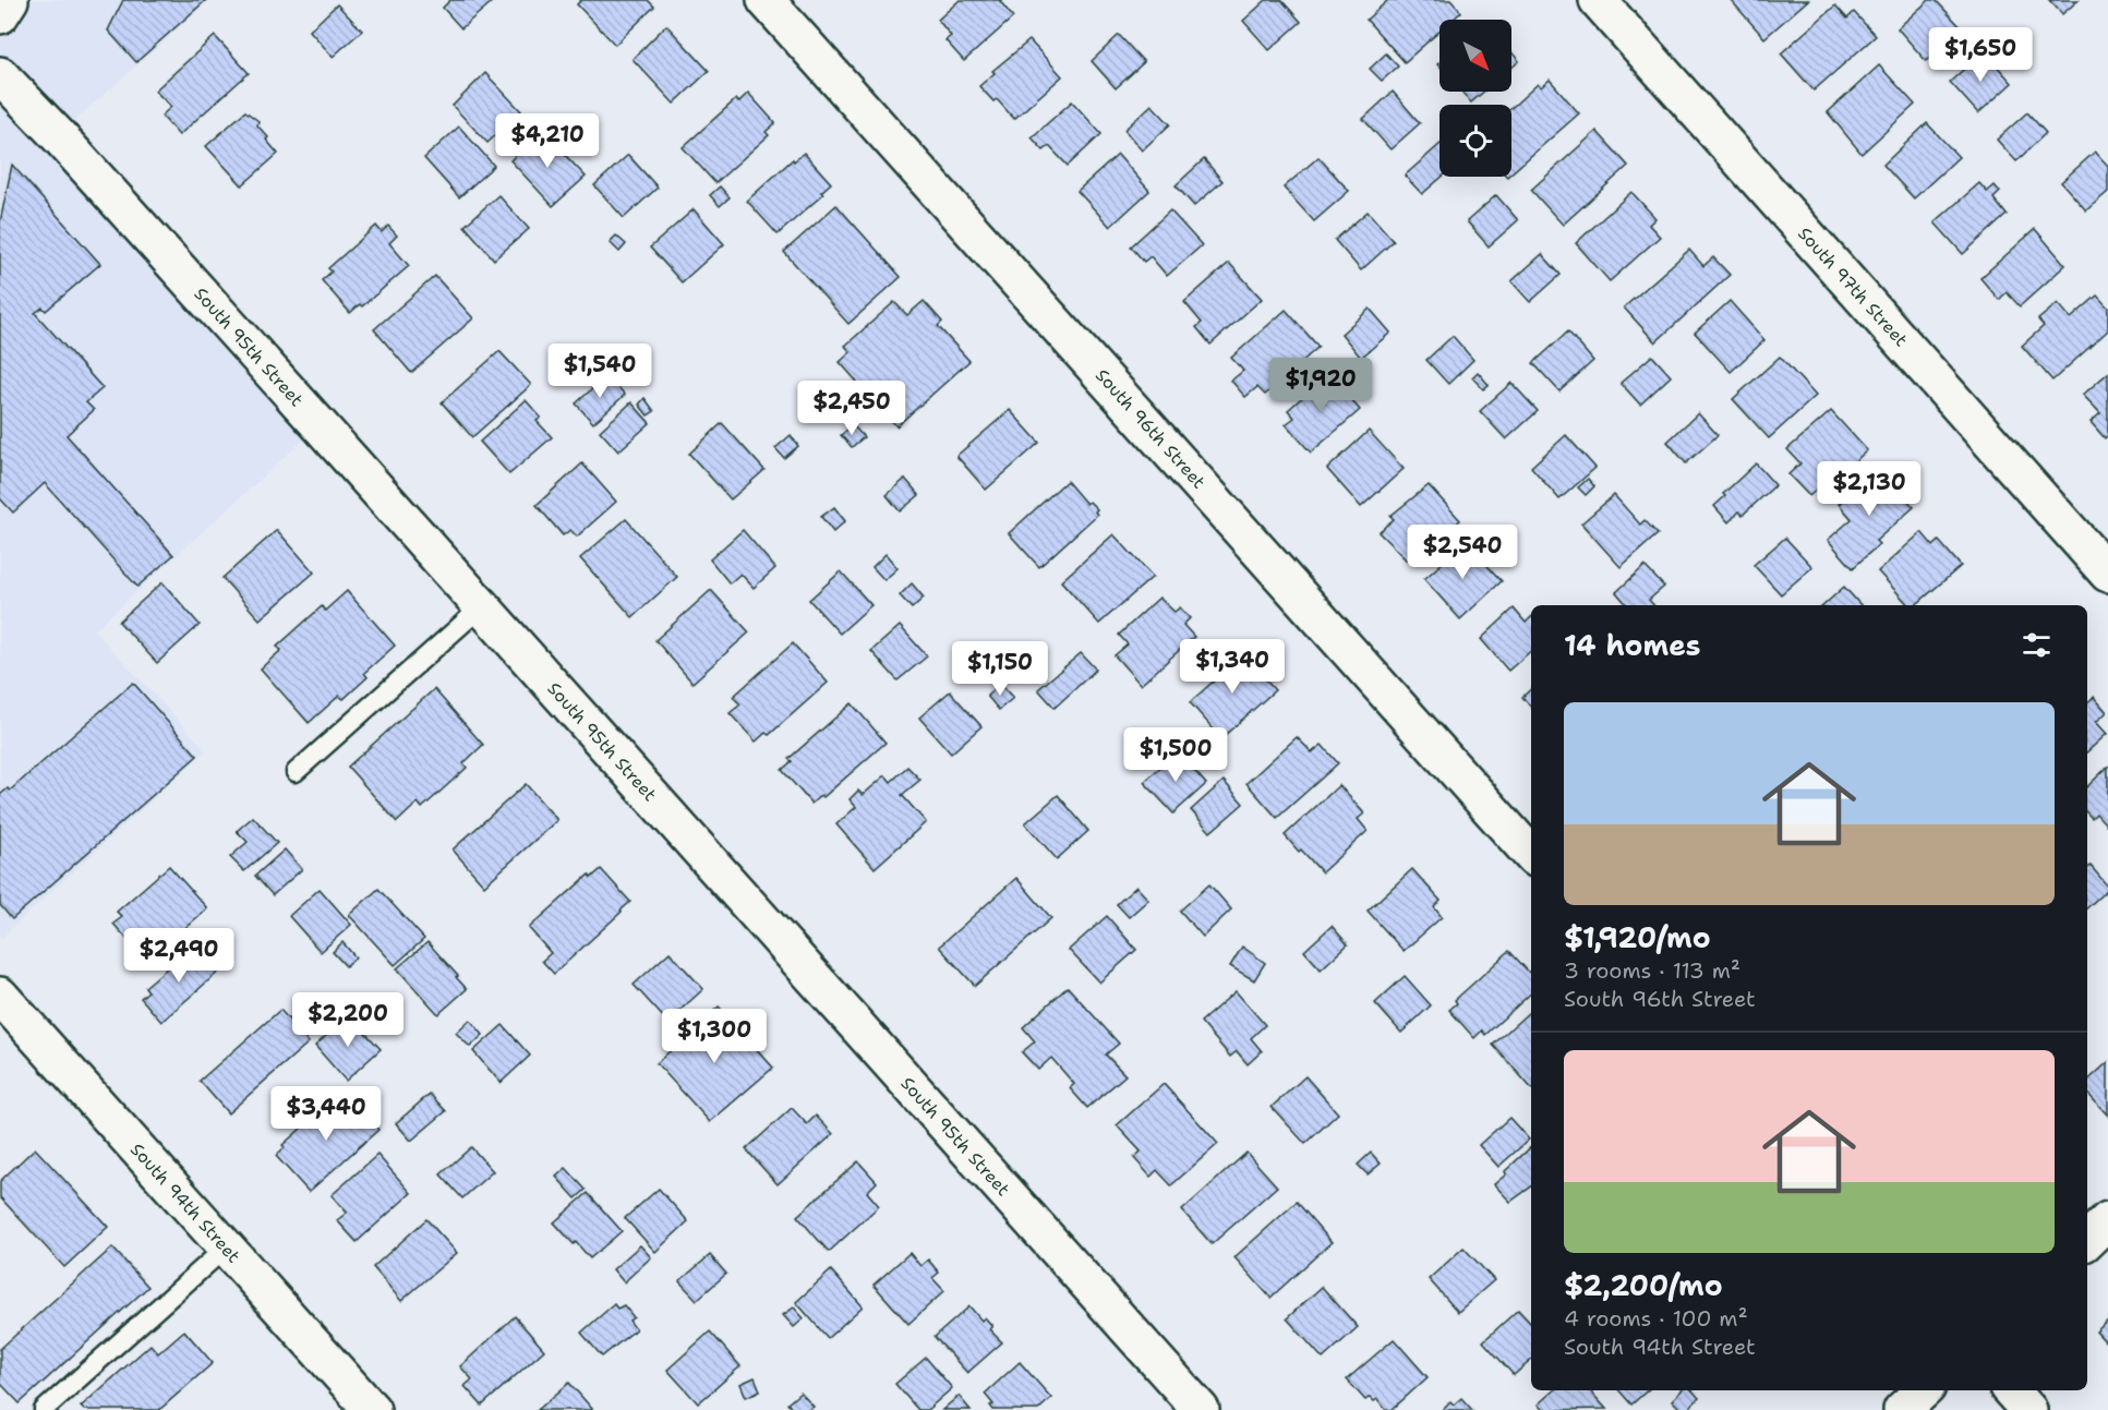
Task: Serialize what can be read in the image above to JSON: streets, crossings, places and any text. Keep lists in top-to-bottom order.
{
  "streets": {
    "street": [
      "South 97th Street",
      "South 95th Street",
      "South 96th Street",
      "South 94th Street"
    ]
  },
  "north": "bottom right",
  "page": {
    "price": [
      "$1,650",
      "$4,210",
      "$1,540",
      "$1,920",
      "$2,450",
      "$2,130",
      "$2,540",
      "$1,340",
      "$1,150",
      "$1,500",
      "$2,490",
      "$2,200",
      "$1,300",
      "$3,440"
    ],
    "heading": "14 homes",
    "list": [
      {
        "name": "$1,920/mo",
        "note": "3 rooms · 113 m² · South 96th Street"
      },
      {
        "name": "$2,200/mo",
        "note": "4 rooms · 100 m² · South 94th Street"
      }
    ]
  }
}
